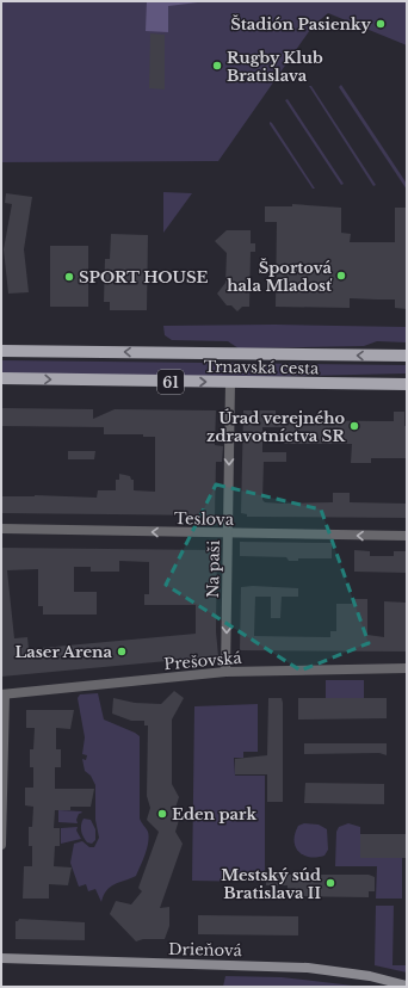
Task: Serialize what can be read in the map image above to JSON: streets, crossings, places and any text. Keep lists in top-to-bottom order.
{
  "streets": {
    "main road": ["Trnavská cesta", "61"],
    "street": [
      "Teslova",
      "Na paši",
      "Prešovská",
      "Drieňová"
    ]
  },
  "crossings": [
    ["Trnavská cesta", "Na paši"],
    ["Teslova", "Na paši"],
    ["Na paši", "Prešovská"]
  ],
  "one_way": ["Teslova", "Na paši"],
  "places": [
    "Štadión Pasienky",
    "Rugby Klub Bratislava",
    "Športová hala Mladosť",
    "SPORT HOUSE",
    "Úrad verejného zdravotníctva SR",
    "Laser Arena",
    "Eden park",
    "Mestský súd Bratislava II"
  ]
}
